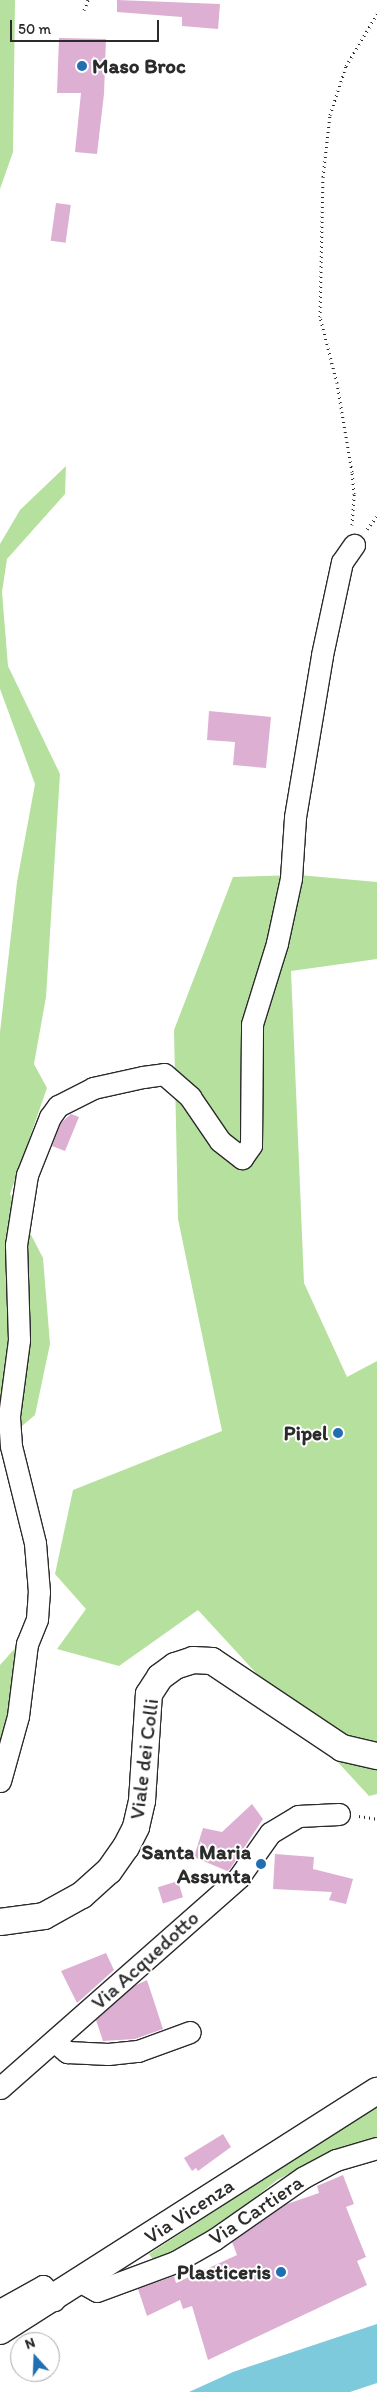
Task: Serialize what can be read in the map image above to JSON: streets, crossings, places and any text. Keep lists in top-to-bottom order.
{
  "streets": {
    "main road": ["Viale dei Colli", "Via Vicenza"],
    "street": ["Via Acquedotto", "Via Cartiera"]
  },
  "crossings": [
    ["Via Cartiera", "Via Vicenza"]
  ],
  "places": [
    "Maso Broc",
    "Pipel",
    "Santa Maria Assunta",
    "Plasticeris"
  ],
  "scale_bar": "50 m",
  "north": "top"
}
